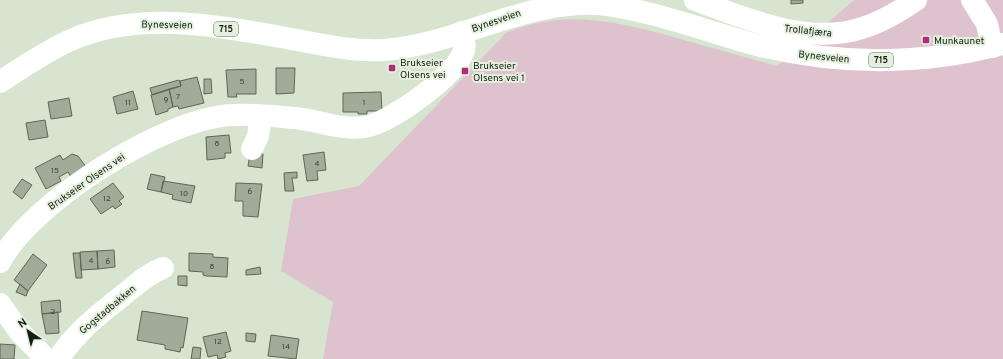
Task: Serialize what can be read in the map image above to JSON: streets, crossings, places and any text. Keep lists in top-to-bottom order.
{
  "streets": {
    "main road": [
      "Bynesveien",
      "715",
      "Trollafjæra",
      "Brukseier Olsens vei",
      "Gogstadbakken"
    ]
  },
  "crossings": [
    ["Bynesveien", "Brukseier Olsens vei"]
  ],
  "places": {
    "transit": ["Munkaunet", "Brukseier Olsens vei", "Brukseier Olsens vei 1"]
  },
  "house_numbers": [
    "5",
    "7",
    "9",
    "11",
    "1",
    "8",
    "4",
    "15",
    "6",
    "10",
    "12",
    "4",
    "6",
    "8",
    "2",
    "12",
    "14"
  ],
  "north": "top left"
}
